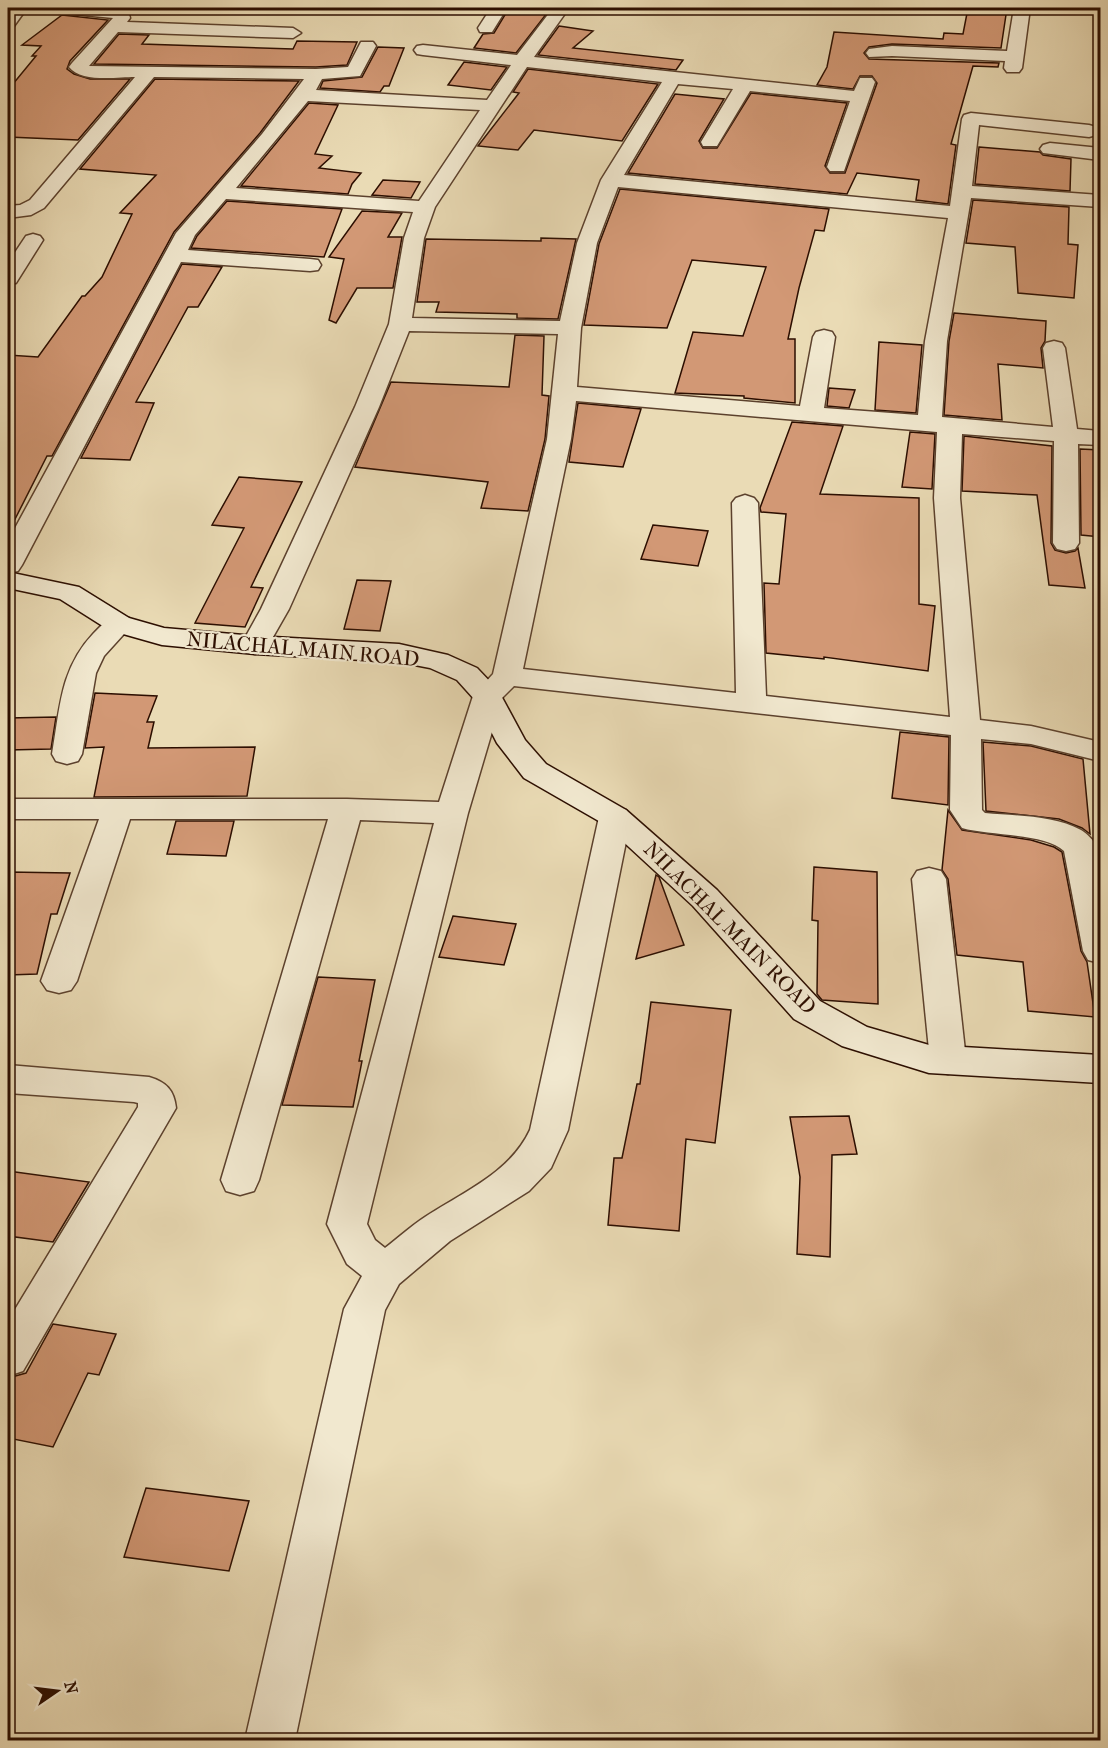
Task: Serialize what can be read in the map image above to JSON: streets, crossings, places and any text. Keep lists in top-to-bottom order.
{
  "streets": {
    "street": ["NILACHAL MAIN ROAD"]
  },
  "north": "right"
}
